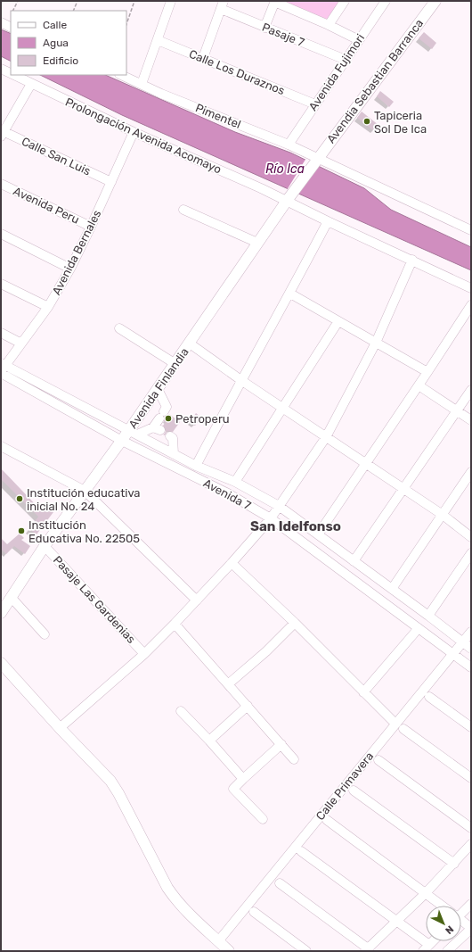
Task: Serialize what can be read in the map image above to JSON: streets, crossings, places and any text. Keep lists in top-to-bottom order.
{
  "streets": {
    "main road": ["Avendia Sebastian Barranca", "Avenida Finlandia"],
    "street": [
      "Pasaje 7",
      "Calle Los Duraznos",
      "Avenida Fujimori",
      "Pimentel",
      "Prolongación Avenida Acomayo",
      "Calle San Luis",
      "Avenida Peru",
      "Avenida Bernales",
      "Avenida 7",
      "Pasaje Las Gardenias",
      "Calle Primavera"
    ]
  },
  "crossings": [
    ["Pasaje 7", "Avenida Fujimori"],
    ["Calle Los Duraznos", "Avenida Fujimori"],
    ["Avenida Fujimori", "Pimentel"],
    ["Avendia Sebastian Barranca", "Pimentel"],
    ["Avendia Sebastian Barranca", "Avenida Finlandia"],
    ["Pimentel", "Avenida Finlandia"],
    ["Prolongación Avenida Acomayo", "Avenida Bernales"],
    ["Prolongación Avenida Acomayo", "Avenida Finlandia"],
    ["Calle San Luis", "Avenida Bernales"],
    ["Avenida Peru", "Avenida Bernales"],
    ["Avenida Bernales", "Avenida 7"],
    ["Avenida Finlandia", "Avenida 7"],
    ["Avenida Finlandia", "Pasaje Las Gardenias"],
    ["Avenida 7", "Calle Primavera"]
  ],
  "districts": ["San Idelfonso"],
  "water": ["Río Ica"],
  "places": [
    "Tapiceria Sol De Ica",
    "Petroperu",
    "Institución educativa inicial No. 24",
    "Institución Educativa No. 22505"
  ],
  "legend": ["Calle", "Agua", "Edificio"],
  "north": "bottom right"
}
